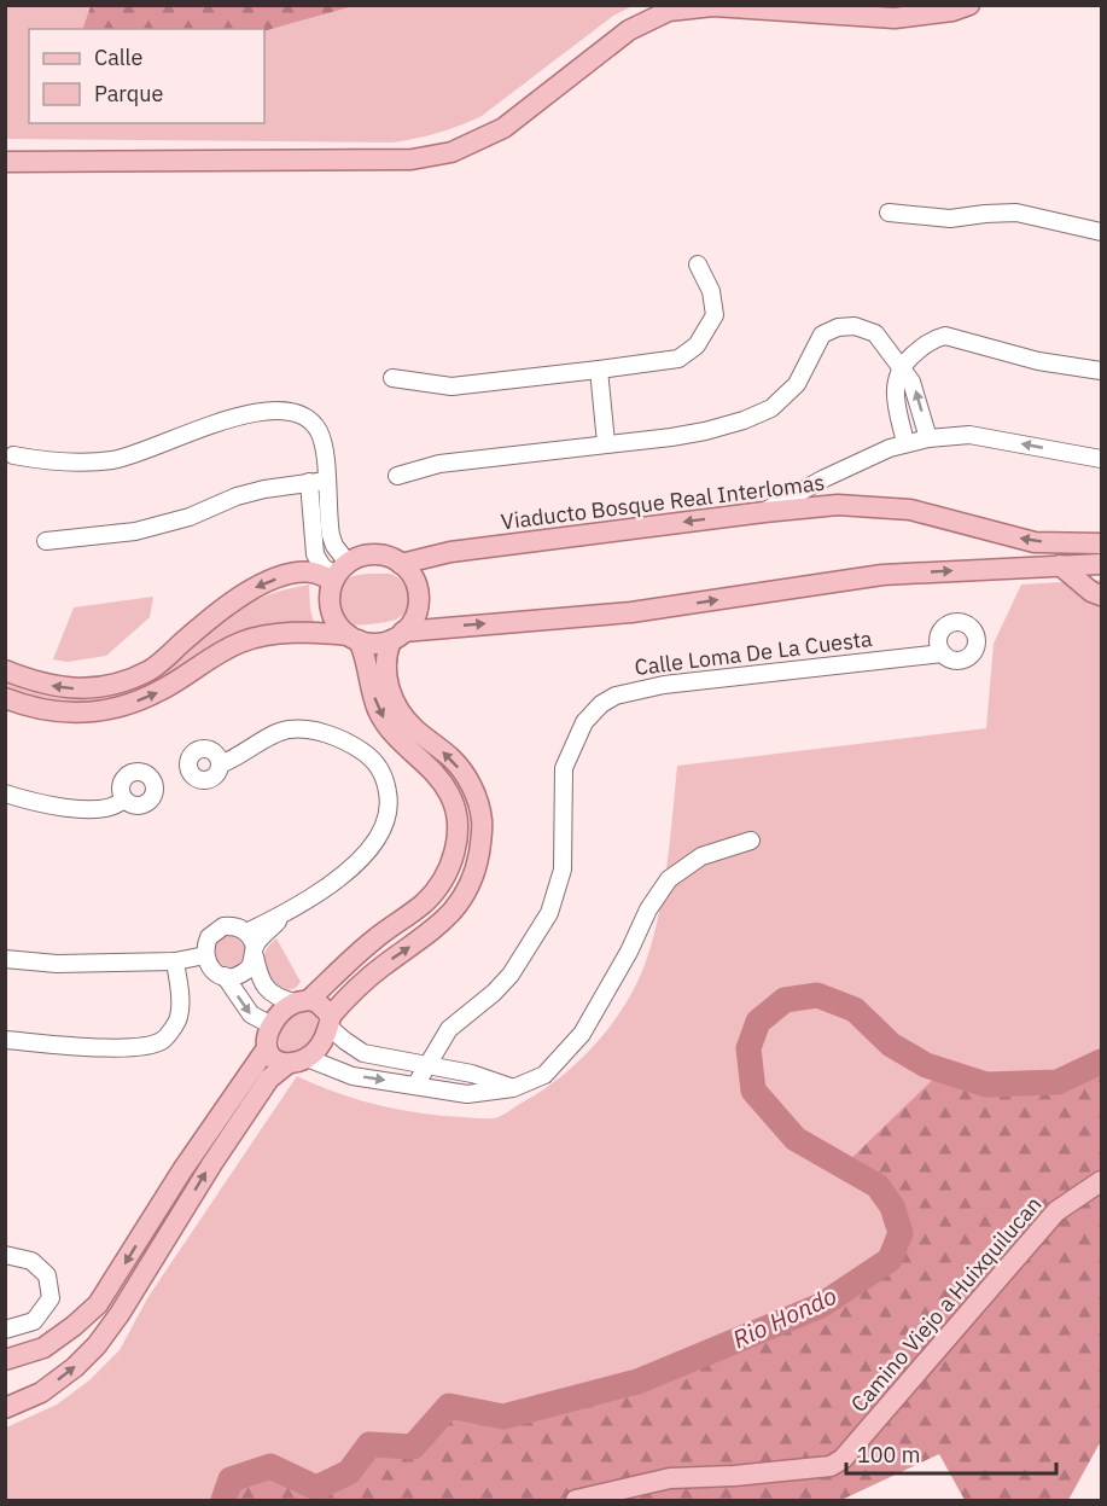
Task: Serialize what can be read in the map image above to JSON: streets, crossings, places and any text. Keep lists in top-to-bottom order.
{
  "streets": {
    "main road": ["Viaducto Bosque Real Interlomas", "Camino Viejo a Huixquilucan"],
    "street": ["Calle Loma De La Cuesta"]
  },
  "water": ["Rio Hondo"],
  "legend": ["Calle", "Parque"],
  "scale_bar": "100 m"
}
